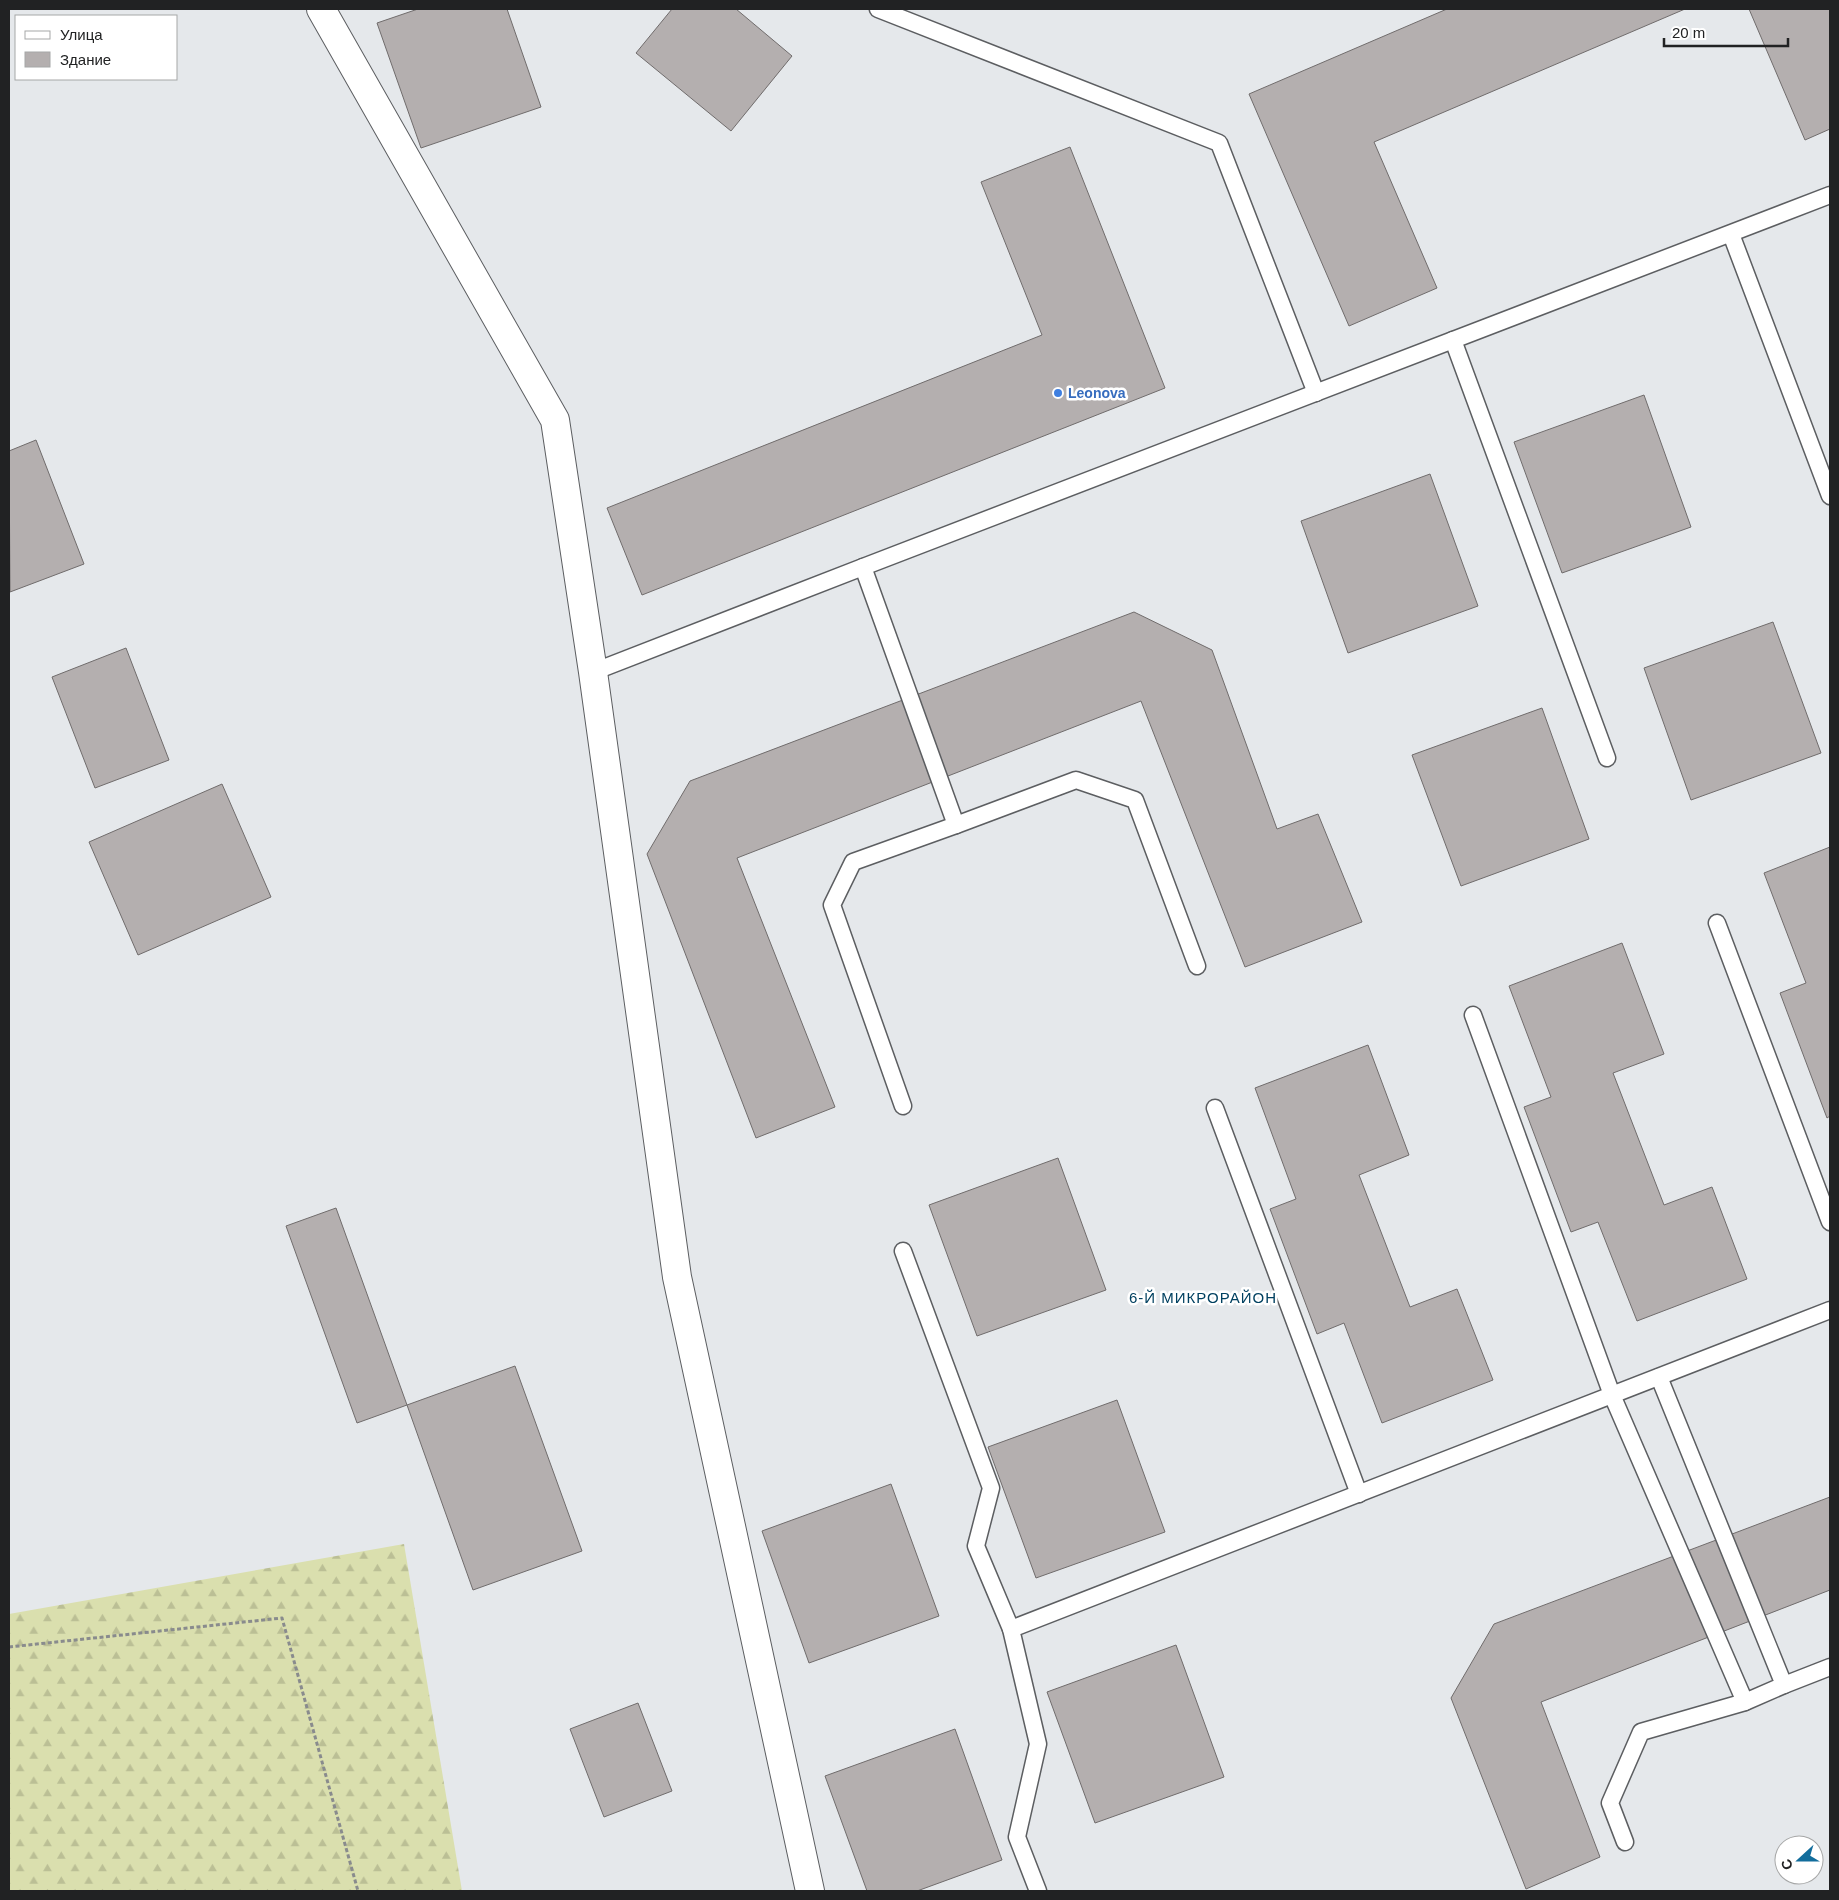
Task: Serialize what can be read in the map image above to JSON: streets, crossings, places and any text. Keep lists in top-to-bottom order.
{
  "districts": ["6-Й МИКРОРАЙОН"],
  "places": ["Leonova"],
  "legend": ["Улица", "Здание"],
  "scale_bar": "20 m",
  "north": "left"
}
